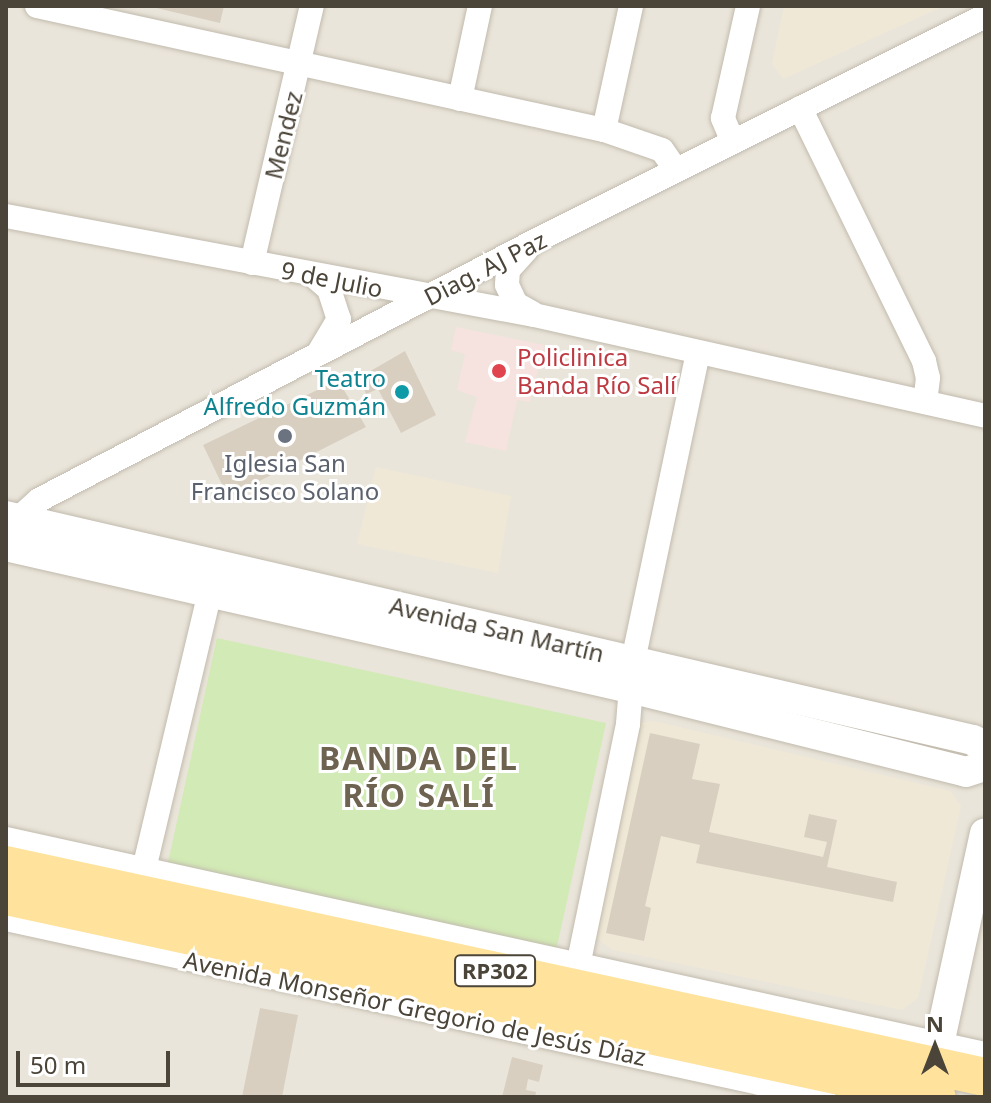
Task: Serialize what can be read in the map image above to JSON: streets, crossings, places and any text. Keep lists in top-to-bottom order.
{
  "streets": {
    "main road": ["RP302", "Avenida Monseñor Gregorio de Jesús Díaz"],
    "street": [
      "Mendez",
      "Diag. AJ Paz",
      "9 de Julio",
      "Avenida San Martín"
    ]
  },
  "crossings": [
    ["Mendez", "9 de Julio"],
    ["Diag. AJ Paz", "9 de Julio"],
    ["Diag. AJ Paz", "Avenida San Martín"]
  ],
  "districts": ["BANDA DEL RÍO SALÍ"],
  "places": ["Policlinica Banda Río Salí", "Teatro Alfredo Guzmán", "Iglesia San Francisco Solano"],
  "scale_bar": "50 m",
  "north": "top"
}
